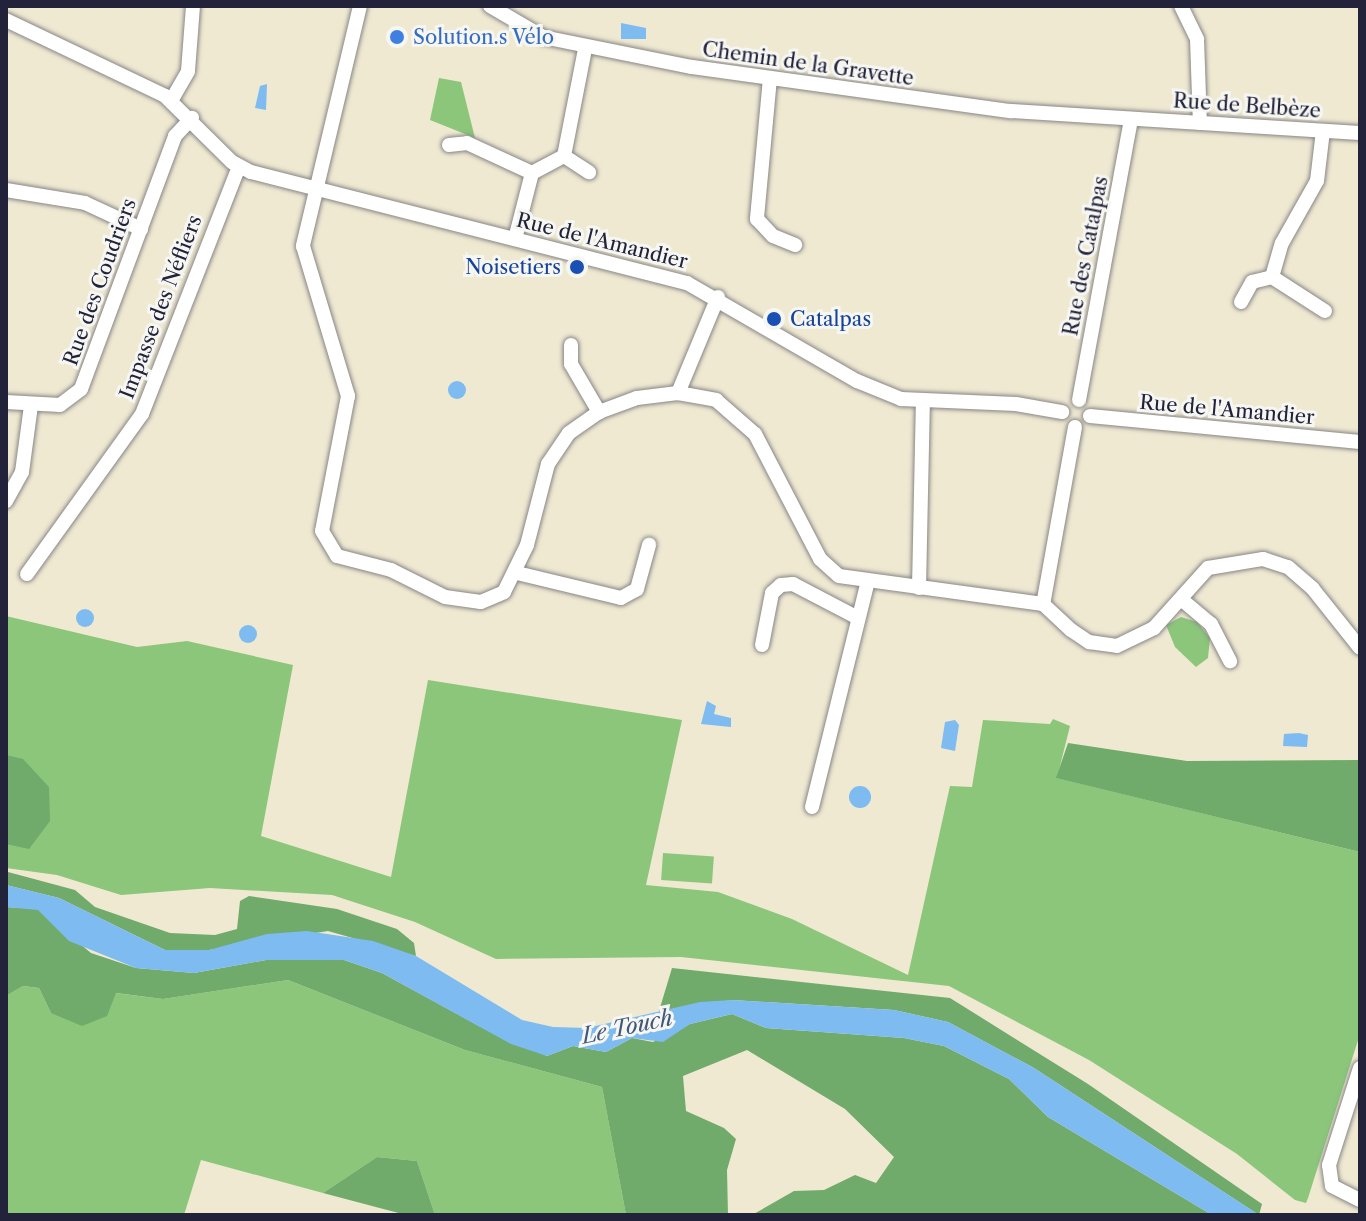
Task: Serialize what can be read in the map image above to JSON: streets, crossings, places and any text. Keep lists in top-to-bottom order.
{
  "streets": {
    "street": [
      "Chemin de la Gravette",
      "Rue de Belbèze",
      "Rue de l'Amandier",
      "Rue des Catalpas",
      "Rue des Coudriers",
      "Impasse des Néfliers"
    ]
  },
  "crossings": [
    ["Chemin de la Gravette", "Rue de Belbèze"],
    ["Chemin de la Gravette", "Rue des Catalpas"],
    ["Rue de Belbèze", "Rue des Catalpas"],
    ["Rue de l'Amandier", "Rue des Catalpas"],
    ["Rue de l'Amandier", "Impasse des Néfliers"]
  ],
  "water": ["Le Touch"],
  "places": ["Solution.s Vélo", "Noisetiers", "Catalpas"]
}
